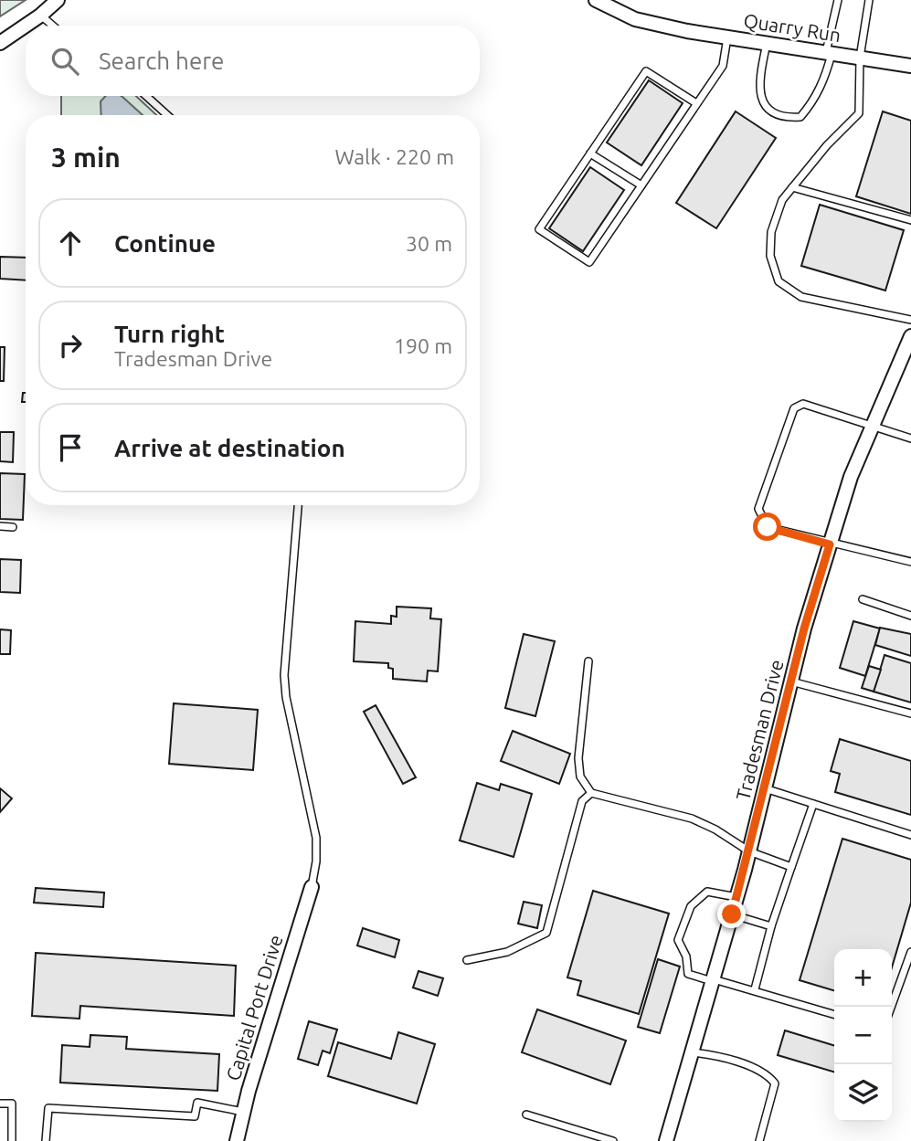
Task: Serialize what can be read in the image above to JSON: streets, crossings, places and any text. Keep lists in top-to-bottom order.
{
  "streets": {
    "street": ["Quarry Run", "Tradesman Drive", "Capital Port Drive"]
  },
  "page": {
    "search": "Search here",
    "heading": ["3 min", "Walk · 220 m"],
    "list": [
      ["Continue", "30 m"],
      ["Turn right", "Tradesman Drive", "190 m"],
      "Arrive at destination"
    ],
    "map_buttons": ["+", "−"]
  }
}
